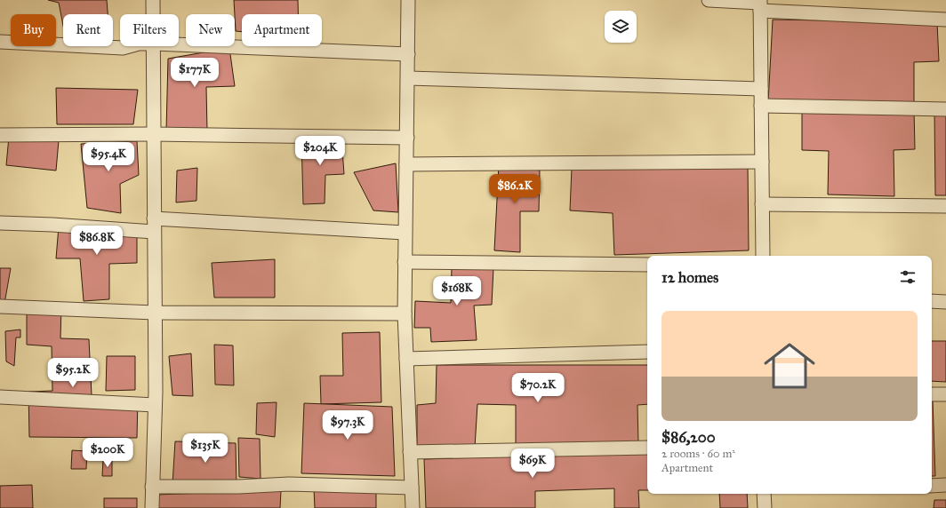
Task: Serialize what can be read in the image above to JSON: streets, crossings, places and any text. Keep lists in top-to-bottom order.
{
  "page": {
    "chip": [
      "Buy",
      "Rent",
      "Filters",
      "New",
      "Apartment"
    ],
    "price": [
      "$177K",
      "$204K",
      "$95.4K",
      "$86.2K",
      "$86.8K",
      "$168K",
      "$95.2K",
      "$70.2K",
      "$97.3K",
      "$135K",
      "$200K",
      "$69K"
    ],
    "heading": "12 homes",
    "list": [
      {
        "name": "$86,200",
        "note": "2 rooms · 60 m² · Apartment"
      }
    ]
  }
}
